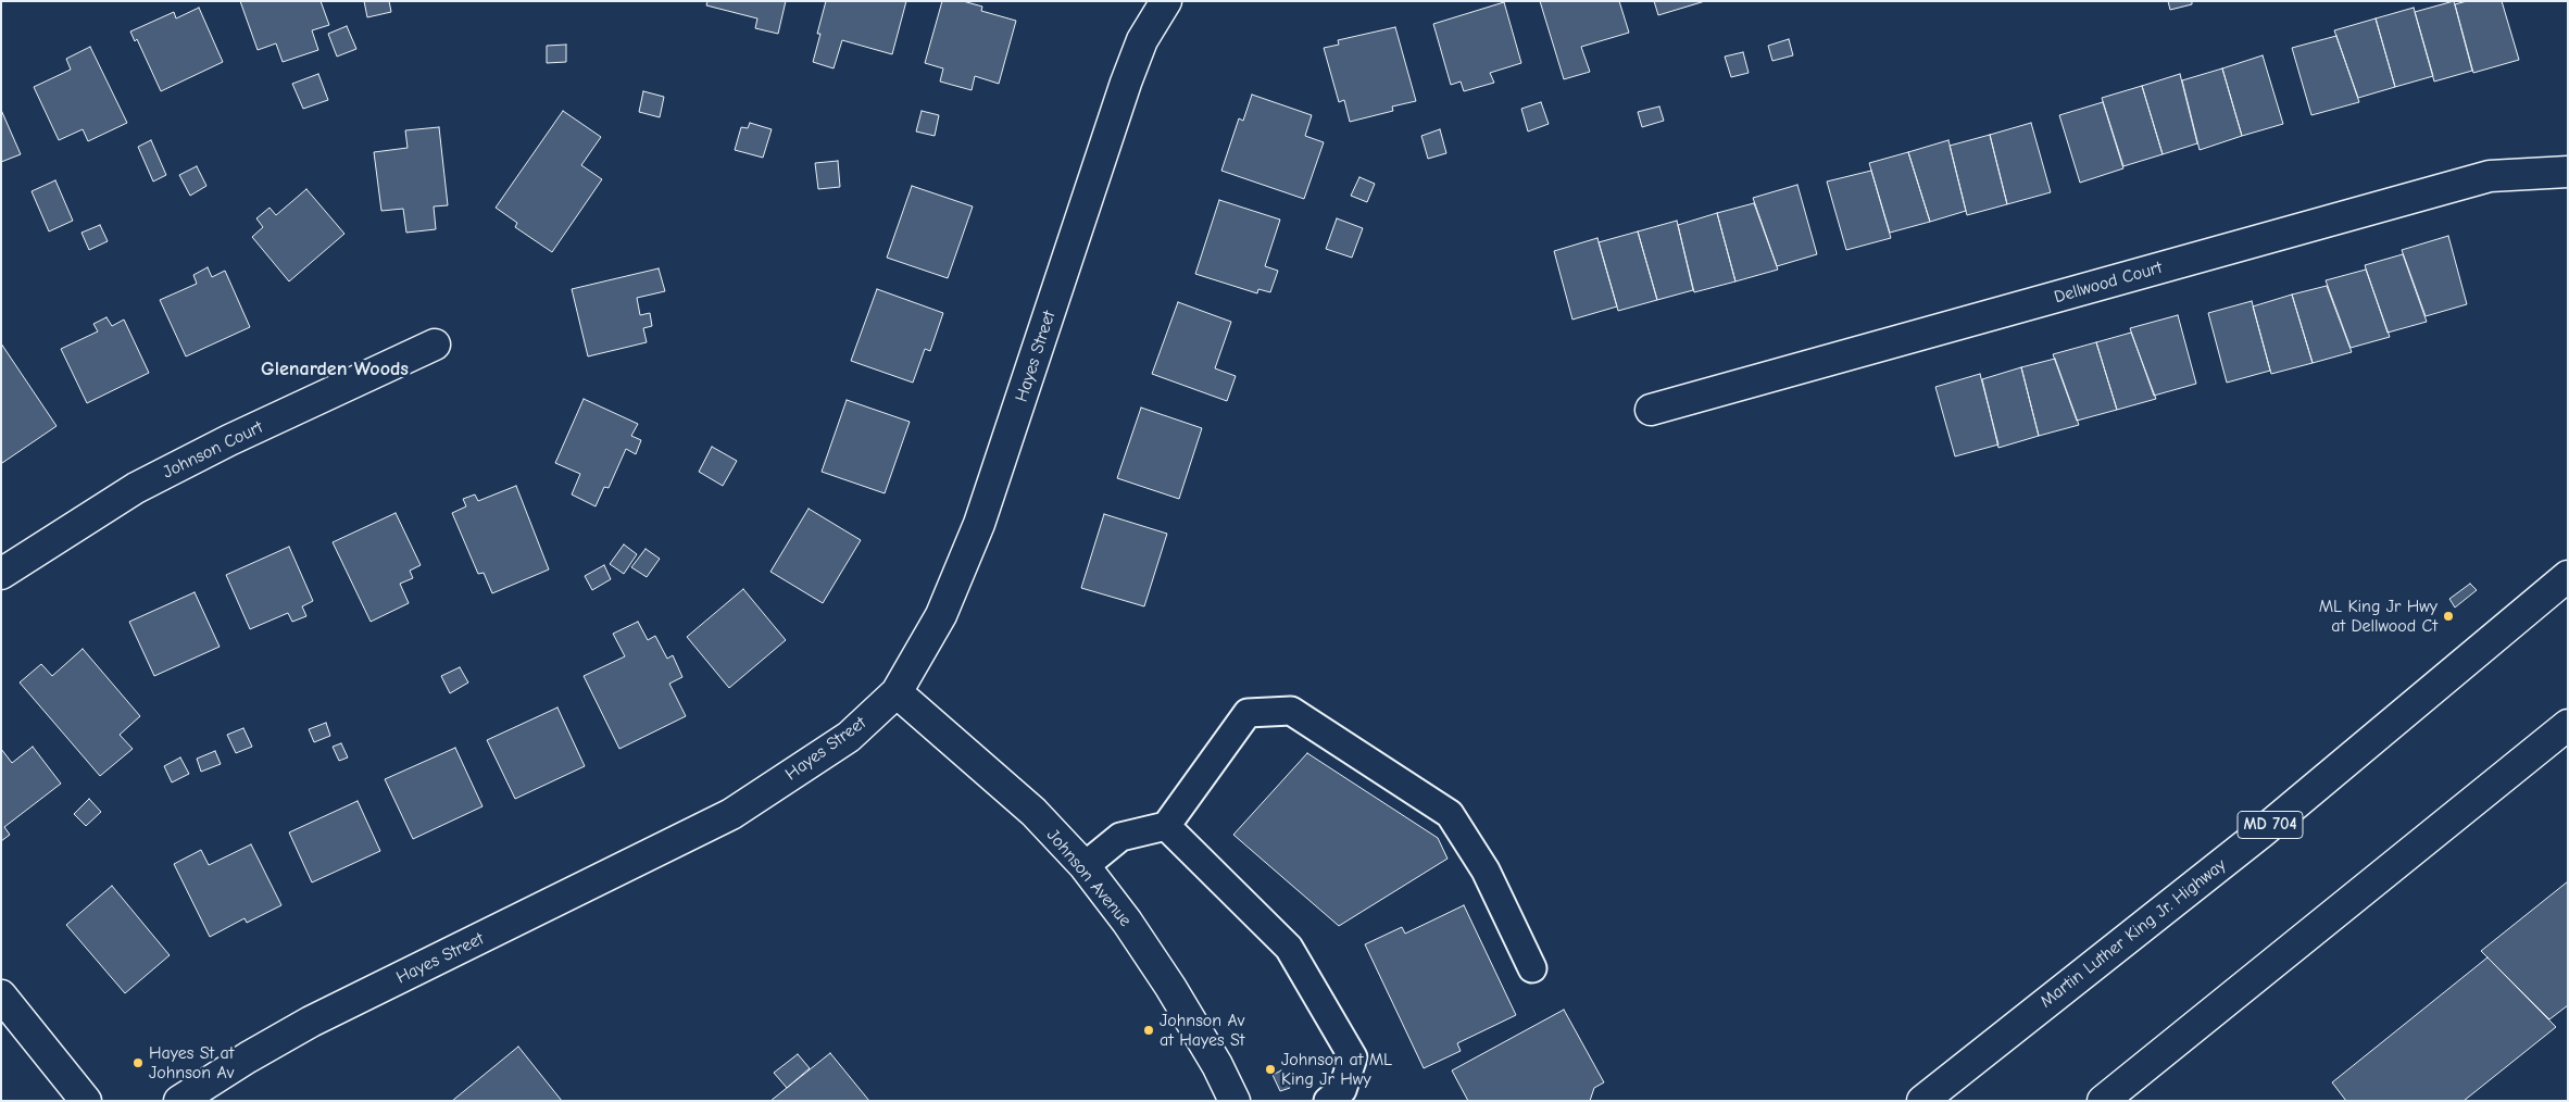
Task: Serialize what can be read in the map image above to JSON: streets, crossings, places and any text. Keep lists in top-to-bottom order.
{
  "streets": {
    "street": [
      "Dellwood Court",
      "Hayes Street",
      "Johnson Court",
      "MD 704",
      "Johnson Avenue",
      "Martin Luther King Jr. Highway"
    ]
  },
  "crossings": [
    ["Hayes Street", "Johnson Avenue"]
  ],
  "districts": ["Glenarden Woods"],
  "places": [
    "ML King Jr Hwy at Dellwood Ct",
    "Johnson Av at Hayes St",
    "Hayes St at Johnson Av",
    "Johnson at ML King Jr Hwy"
  ]
}
